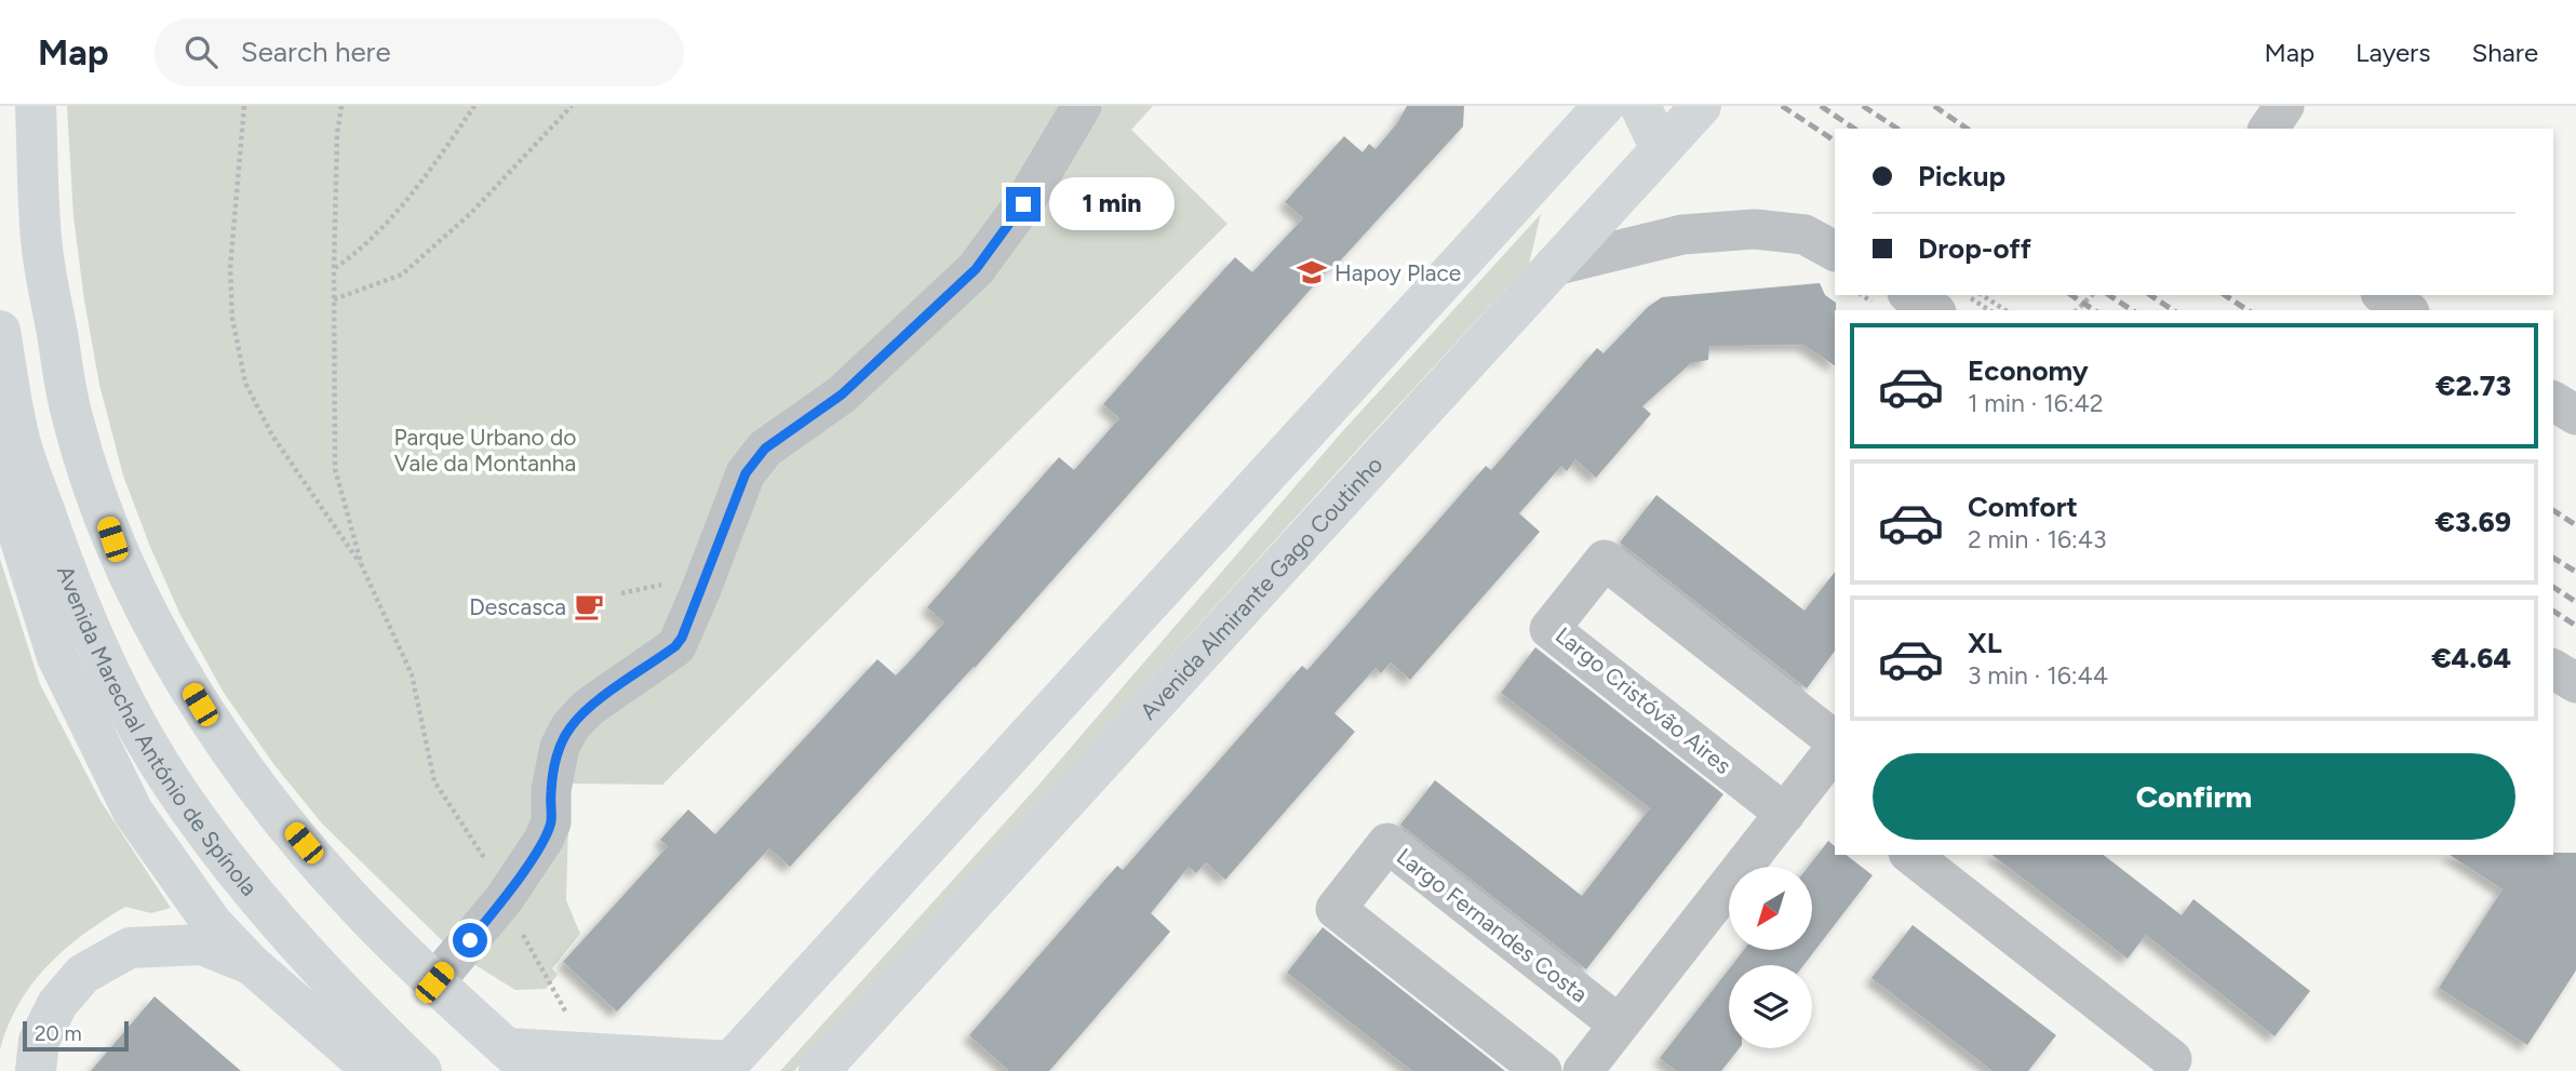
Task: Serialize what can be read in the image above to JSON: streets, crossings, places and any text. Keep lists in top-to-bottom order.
{
  "streets": {
    "main road": ["Avenida Almirante Gago Coutinho", "Avenida Marechal António de Spínola"],
    "street": ["Largo Cristóvão Aires", "Largo Fernandes Costa"]
  },
  "parks": ["Parque Urbano do Vale da Montanha"],
  "places": {
    "school or university": ["Hapoy Place"],
    "cafe": ["Descasca"]
  },
  "scale_bar": "20 m",
  "north": "bottom left",
  "page": {
    "header": "Map",
    "search": "Search here",
    "nav": ["Map", "Layers", "Share"],
    "banner": ["Pickup", "Drop-off"],
    "bubble": "1 min",
    "list": [
      {
        "name": "Economy",
        "note": "1 min · 16:42",
        "value": "€2.73"
      },
      {
        "name": "Comfort",
        "note": "2 min · 16:43",
        "value": "€3.69"
      },
      {
        "name": "XL",
        "note": "3 min · 16:44",
        "value": "€4.64"
      }
    ],
    "buttons": "Confirm",
    "scale": "20 m"
  }
}
